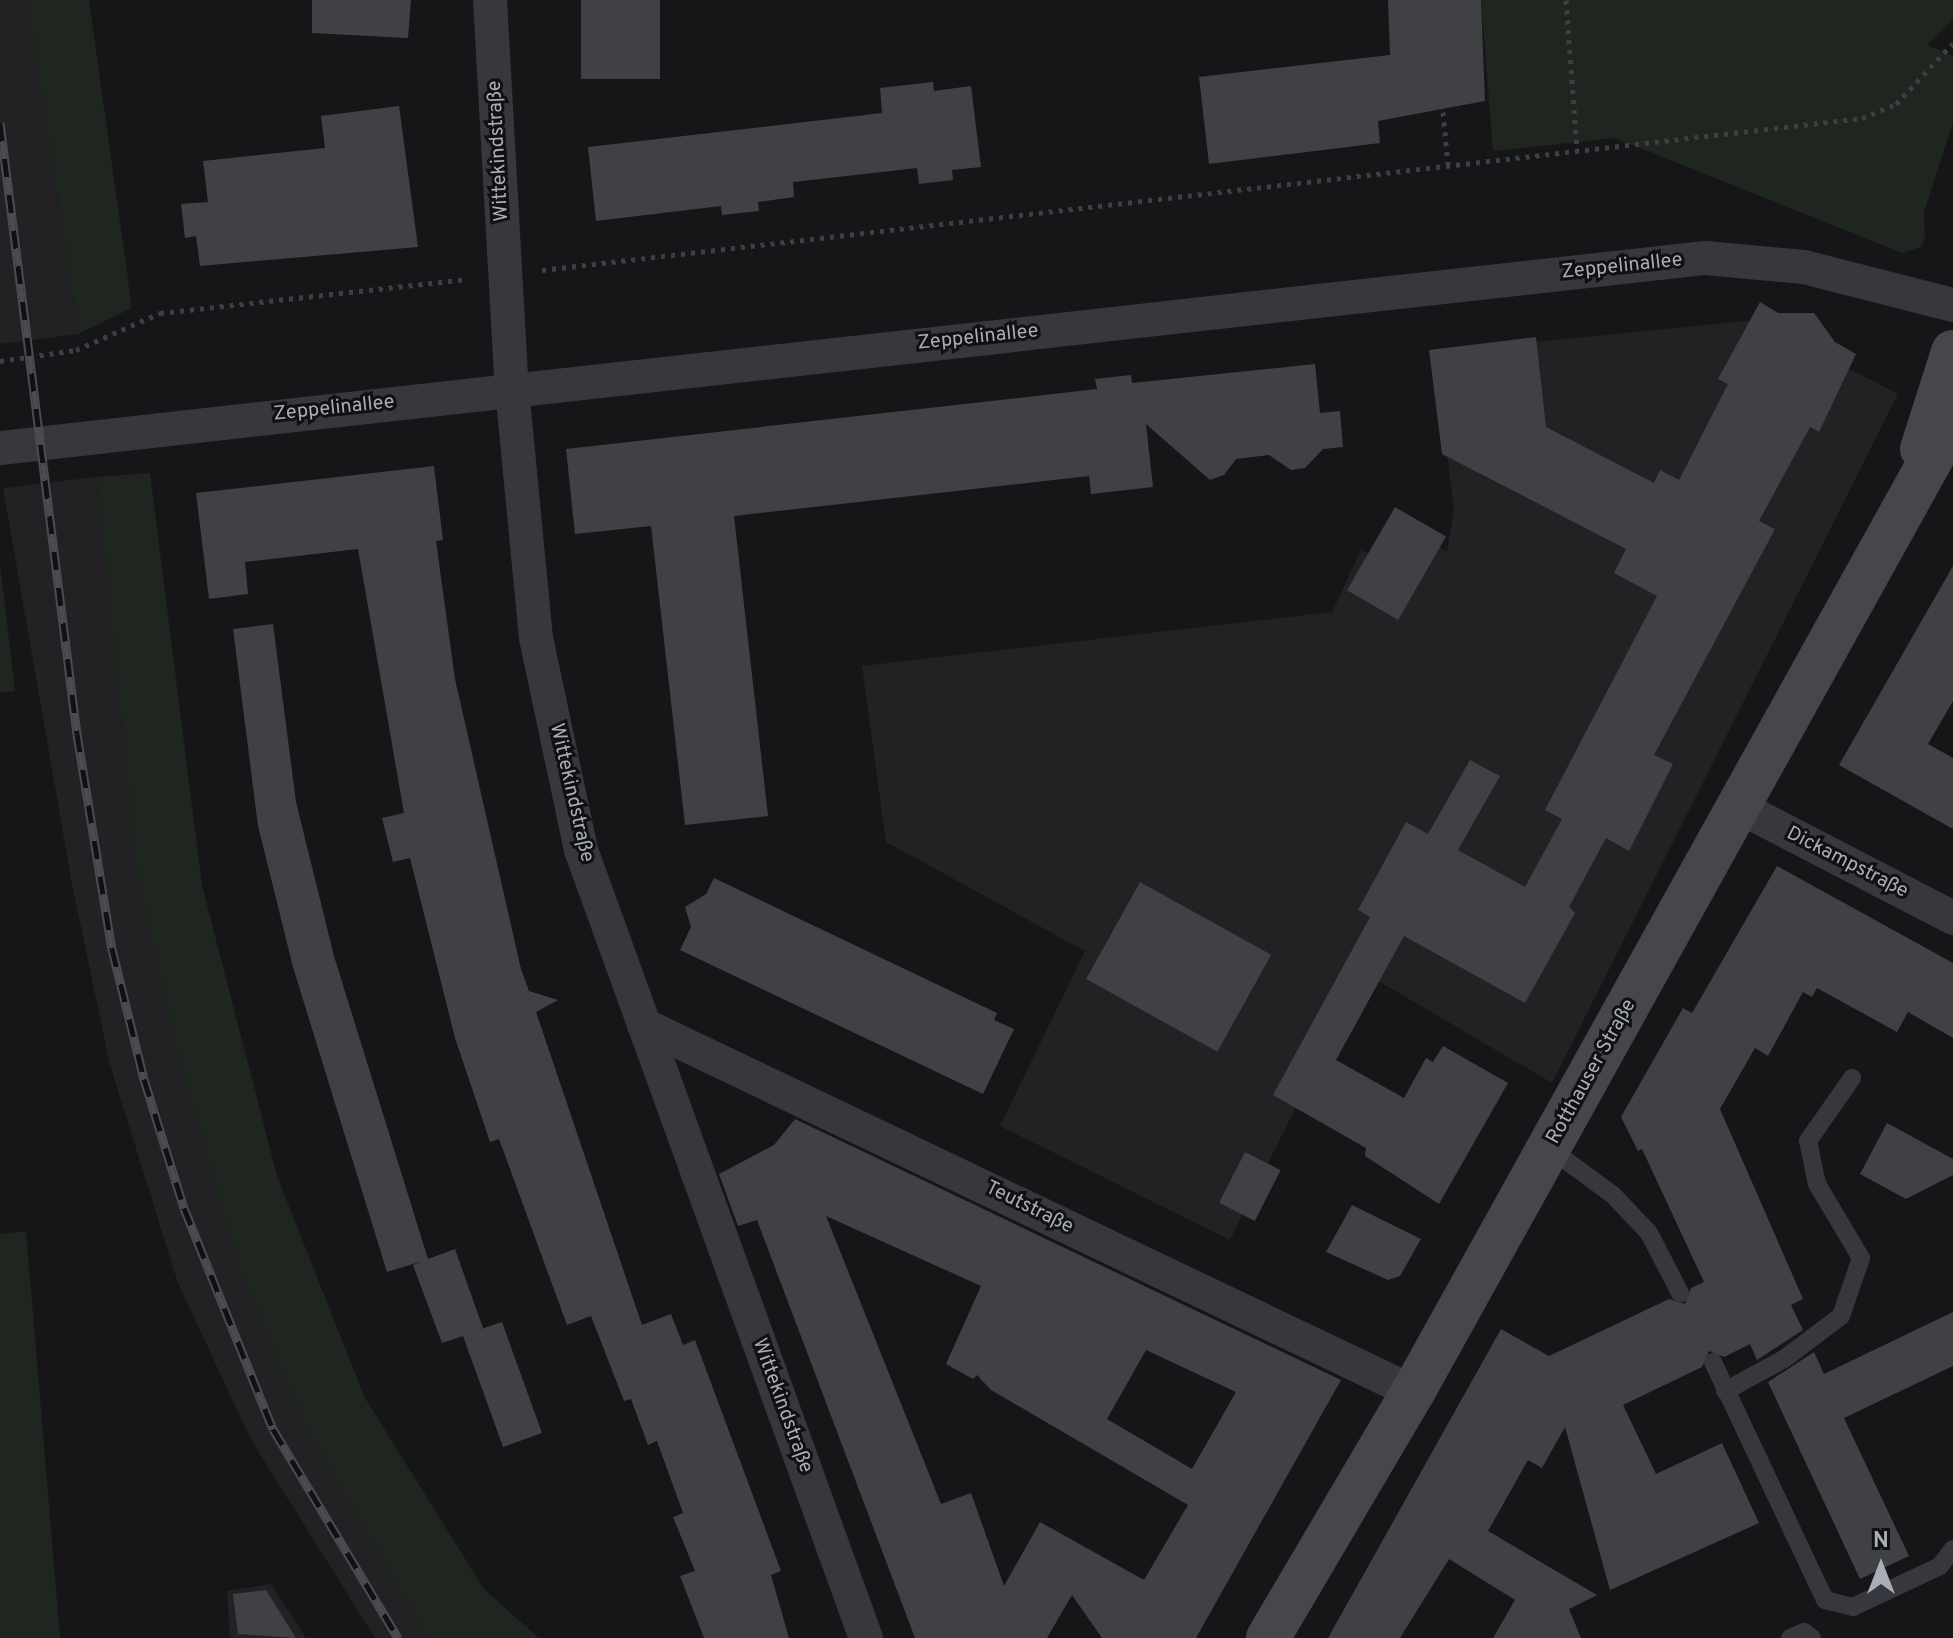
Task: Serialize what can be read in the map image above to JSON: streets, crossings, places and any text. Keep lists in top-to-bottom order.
{
  "streets": {
    "main road": ["Rotthauser Straße"],
    "street": [
      "Wittekindstraße",
      "Zeppelinallee",
      "Dickampstraße",
      "Teutstraße"
    ]
  },
  "crossings": [
    ["Wittekindstraße", "Zeppelinallee"],
    ["Wittekindstraße", "Teutstraße"],
    ["Dickampstraße", "Rotthauser Straße"],
    ["Rotthauser Straße", "Teutstraße"]
  ],
  "north": "top"
}
